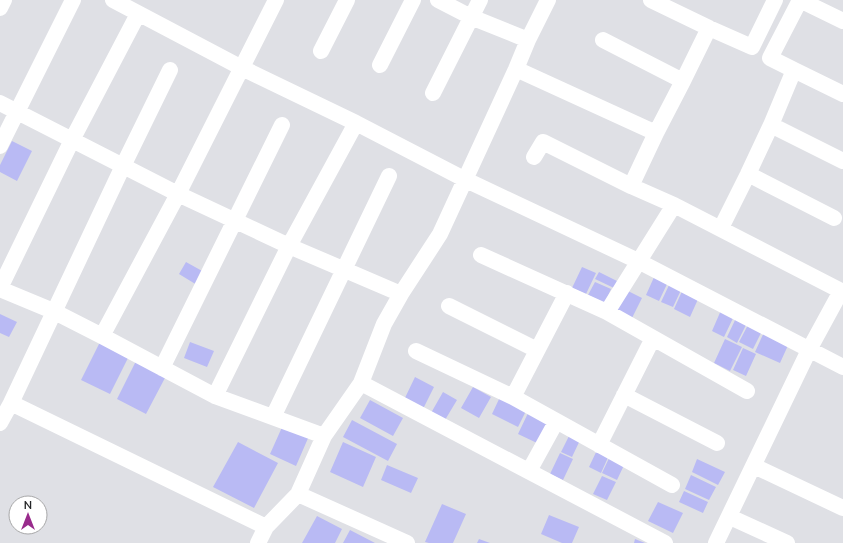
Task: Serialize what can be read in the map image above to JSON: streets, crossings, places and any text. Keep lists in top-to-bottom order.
{
  "north": "top"
}
